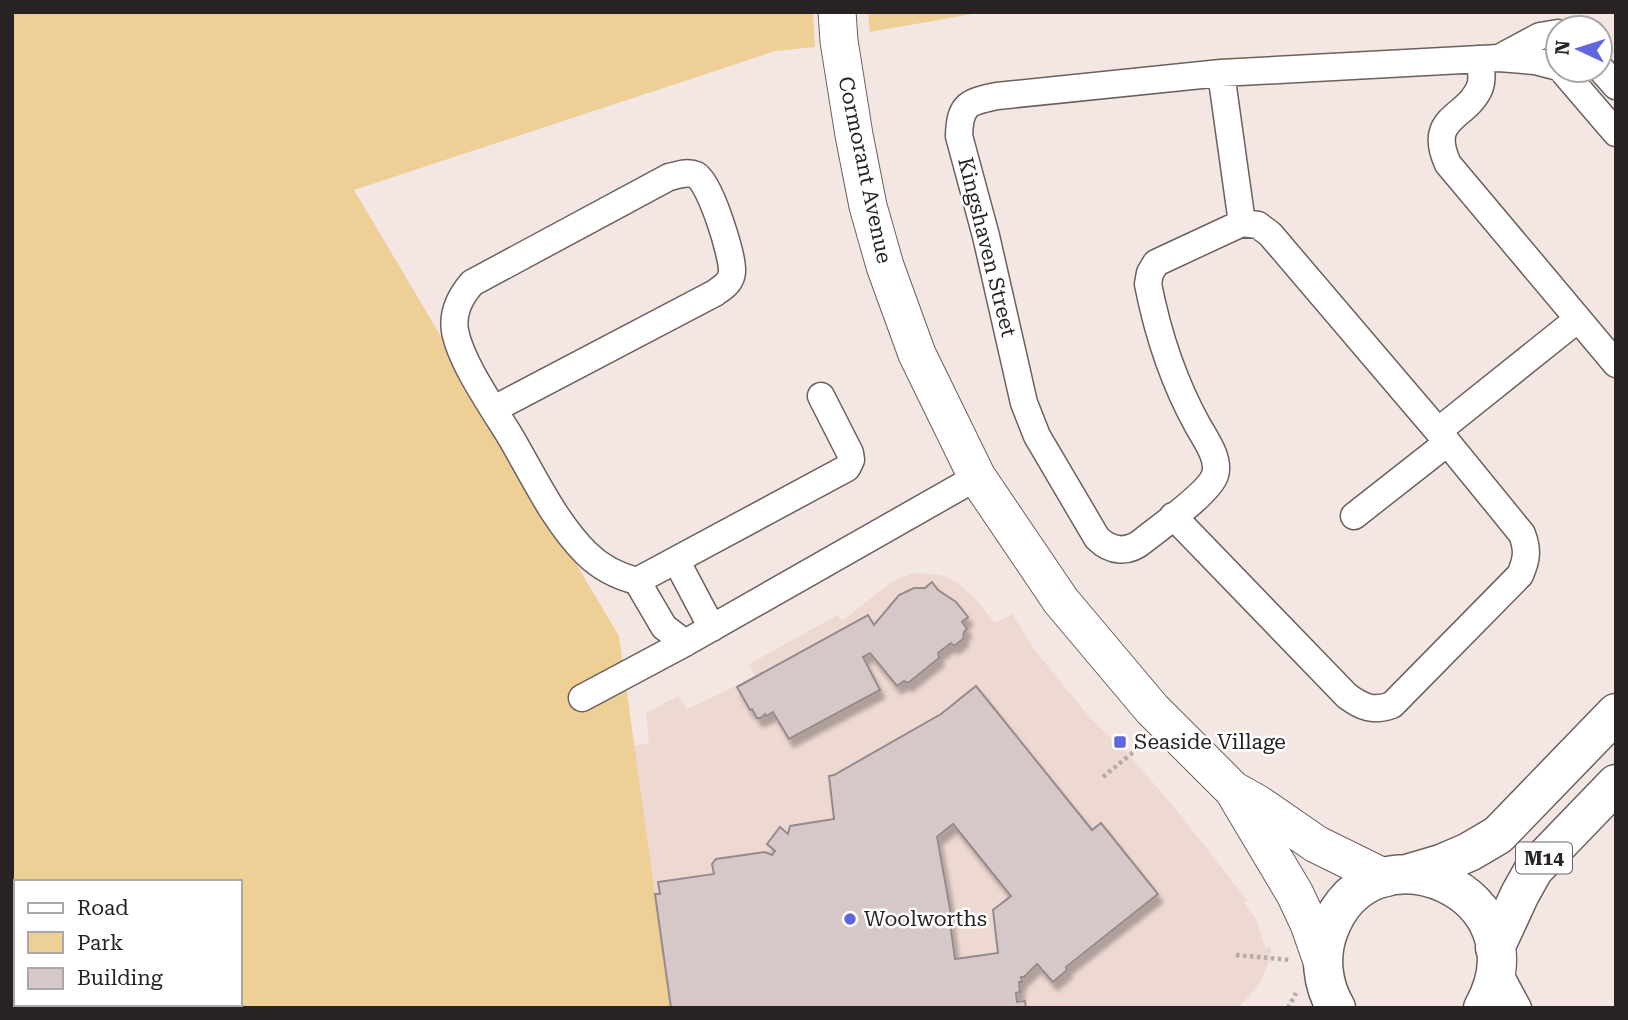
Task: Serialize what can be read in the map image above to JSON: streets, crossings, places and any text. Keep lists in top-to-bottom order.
{
  "streets": {
    "main road": ["M14"],
    "street": ["Cormorant Avenue", "Kingshaven Street"]
  },
  "crossings": [
    ["Cormorant Avenue", "M14"]
  ],
  "places": {
    "transit": ["Seaside Village"],
    "other": ["Woolworths"]
  },
  "legend": ["Road", "Park", "Building"],
  "north": "left"
}
